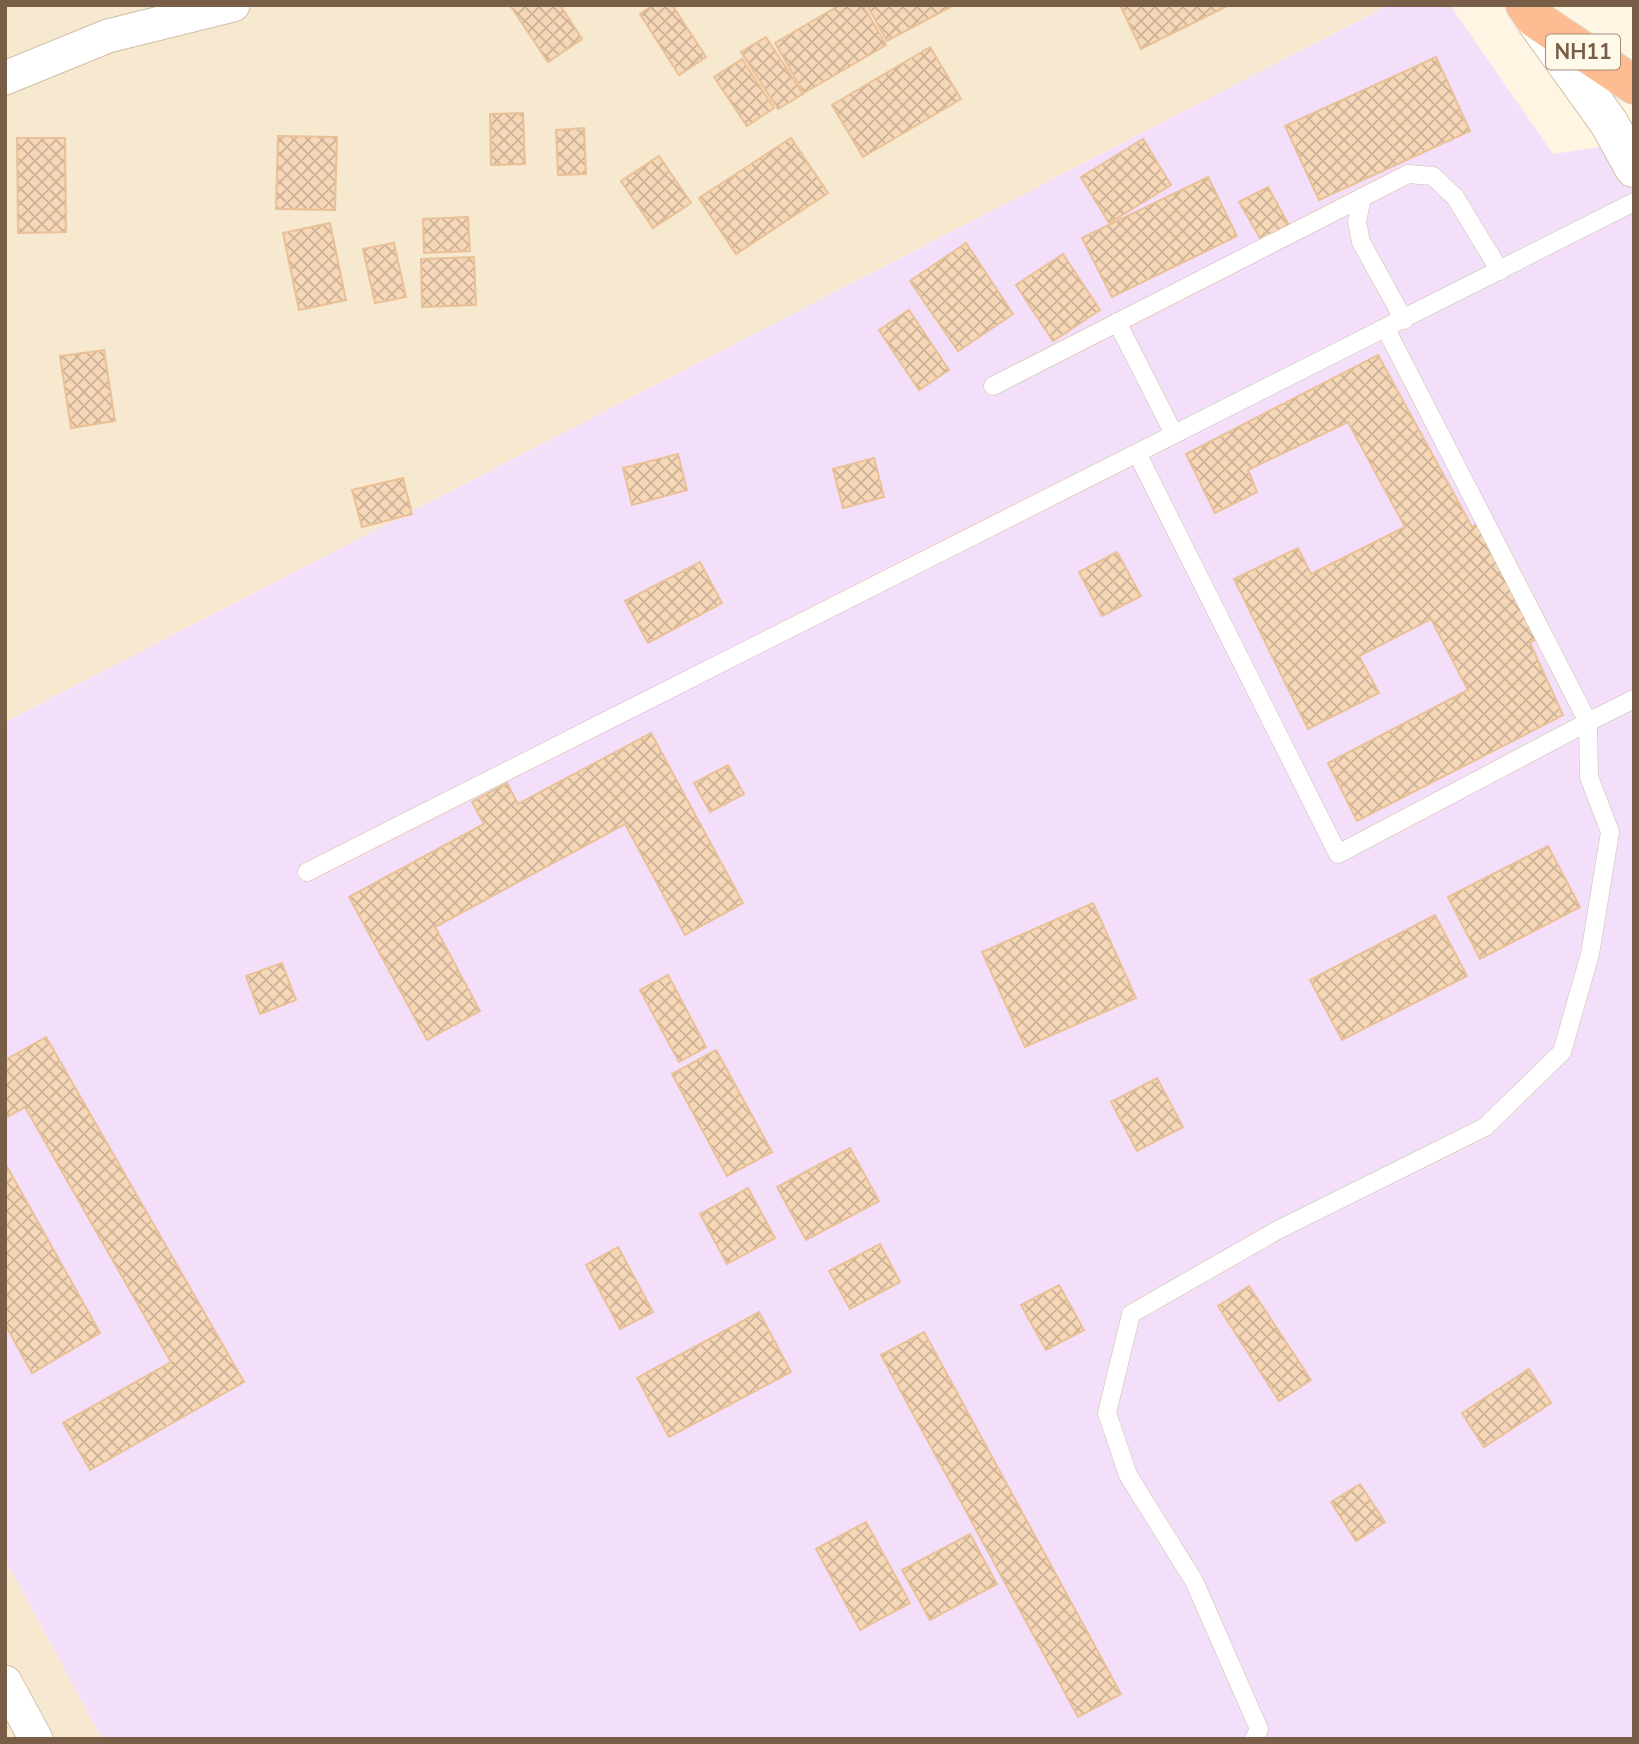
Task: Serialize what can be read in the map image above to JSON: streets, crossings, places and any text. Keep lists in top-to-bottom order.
{
  "streets": {
    "highway": ["NH11"]
  }
}
